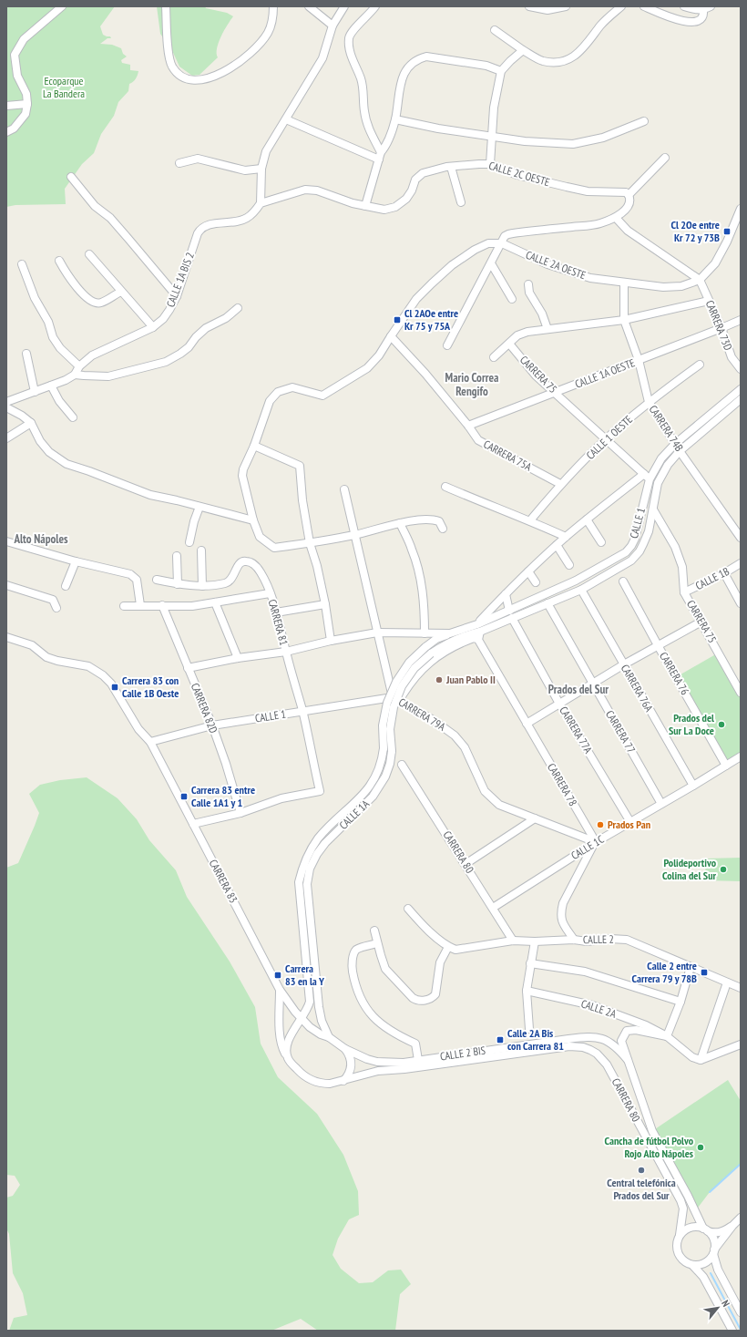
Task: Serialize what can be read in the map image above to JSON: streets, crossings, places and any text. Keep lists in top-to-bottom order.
{
  "streets": {
    "street": [
      "CALLE 2C OESTE",
      "CALLE 2A OESTE",
      "CALLE 1A BIS 2",
      "CARRERA 73D",
      "CALLE 1A OESTE",
      "CARRERA 75",
      "CARRERA 74B",
      "CALLE 1 OESTE",
      "CARRERA 75A",
      "CALLE 1",
      "CALLE 1B",
      "CARRERA 81",
      "CARRERA 76",
      "CARRERA 76A",
      "CARRERA 82D",
      "CARRERA 79A",
      "CARRERA 77A",
      "CARRERA 77",
      "CARRERA 78",
      "CALLE 1A",
      "CALLE 1C",
      "CARRERA 80",
      "CARRERA 83",
      "CALLE 2",
      "CALLE 2A",
      "CALLE 2 BIS"
    ]
  },
  "crossings": [
    ["CALLE 2C OESTE", "CALLE 1A BIS 2"],
    ["CALLE 2A OESTE", "CARRERA 73D"],
    ["CALLE 2A OESTE", "CARRERA 74B"],
    ["CARRERA 73D", "CALLE 1A OESTE"],
    ["CALLE 1A OESTE", "CARRERA 75"],
    ["CALLE 1A OESTE", "CARRERA 74B"],
    ["CALLE 1A OESTE", "CARRERA 75A"],
    ["CARRERA 75", "CALLE 1 OESTE"],
    ["CARRERA 75", "CALLE 1"],
    ["CARRERA 75", "CALLE 1B"],
    ["CARRERA 74B", "CALLE 1 OESTE"],
    ["CARRERA 74B", "CALLE 1"],
    ["CALLE 1 OESTE", "CARRERA 75A"],
    ["CALLE 1", "CARRERA 81"],
    ["CALLE 1", "CARRERA 76A"],
    ["CALLE 1", "CARRERA 82D"],
    ["CALLE 1", "CARRERA 79A"],
    ["CALLE 1", "CARRERA 77A"],
    ["CALLE 1", "CARRERA 77"],
    ["CALLE 1", "CALLE 1A"],
    ["CALLE 1", "CARRERA 83"],
    ["CARRERA 81", "CARRERA 82D"],
    ["CARRERA 76", "CALLE 1C"],
    ["CARRERA 76A", "CALLE 1C"],
    ["CARRERA 79A", "CARRERA 78"],
    ["CARRERA 79A", "CALLE 1C"],
    ["CARRERA 77A", "CALLE 1C"],
    ["CARRERA 77", "CALLE 1C"],
    ["CARRERA 78", "CALLE 1C"],
    ["CALLE 1A", "CARRERA 83"],
    ["CALLE 1A", "CALLE 2 BIS"],
    ["CALLE 1C", "CARRERA 80"],
    ["CARRERA 80", "CALLE 2"],
    ["CARRERA 80", "CALLE 2A"],
    ["CARRERA 80", "CALLE 2 BIS"],
    ["CARRERA 83", "CALLE 2 BIS"],
    ["CALLE 2A", "CALLE 2 BIS"]
  ],
  "districts": ["Mario Correa Rengifo", "Alto Nápoles", "Prados del Sur"],
  "parks": ["Ecoparque La Bandera"],
  "places": {
    "transit": [
      "Cl 2Oe entre Kr 72 y 73B",
      "Cl 2AOe entre Kr 75 y 75A",
      "Carrera 83 con Calle 1B Oeste",
      "Carrera 83 entre Calle 1A1 y 1",
      "Calle 2 entre Carrera 79 y 78B",
      "Carrera 83 en la Y",
      "Calle 2A Bis con Carrera 81"
    ],
    "other": [
      "Juan Pablo II",
      "Prados del Sur La Doce",
      "Prados Pan",
      "Polideportivo Colina del Sur",
      "Cancha de fútbol Polvo Rojo Alto Nápoles",
      "Central telefónica Prados del Sur"
    ]
  },
  "north": "top right"
}
